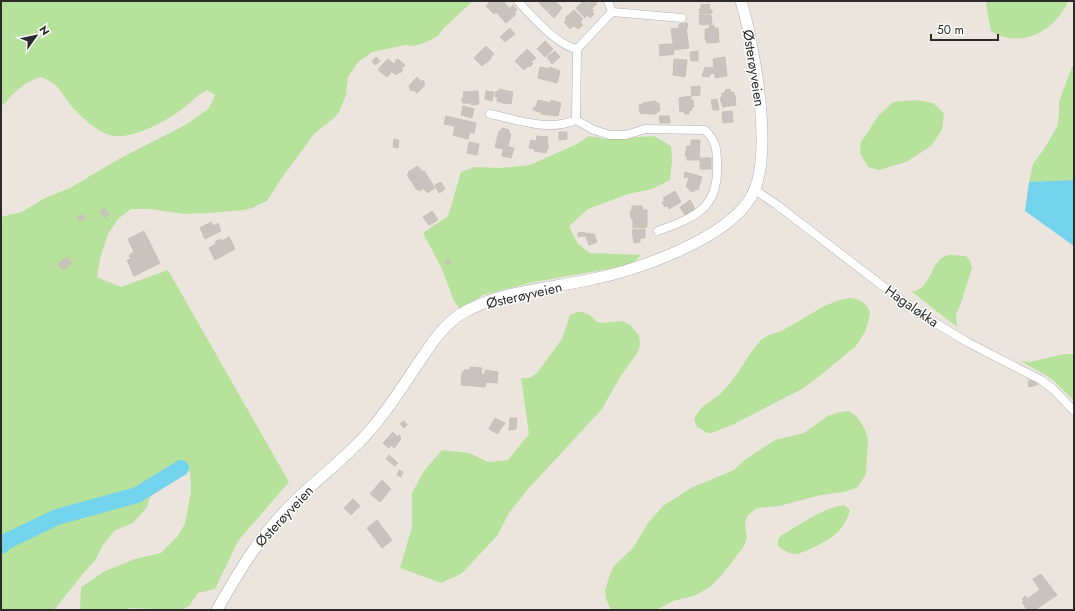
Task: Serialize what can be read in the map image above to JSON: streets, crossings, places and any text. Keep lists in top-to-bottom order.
{
  "streets": {
    "main road": ["Østerøyveien"],
    "street": ["Hagaløkka"]
  },
  "crossings": [
    ["Østerøyveien", "Hagaløkka"]
  ],
  "scale_bar": "50 m",
  "north": "top right"
}
